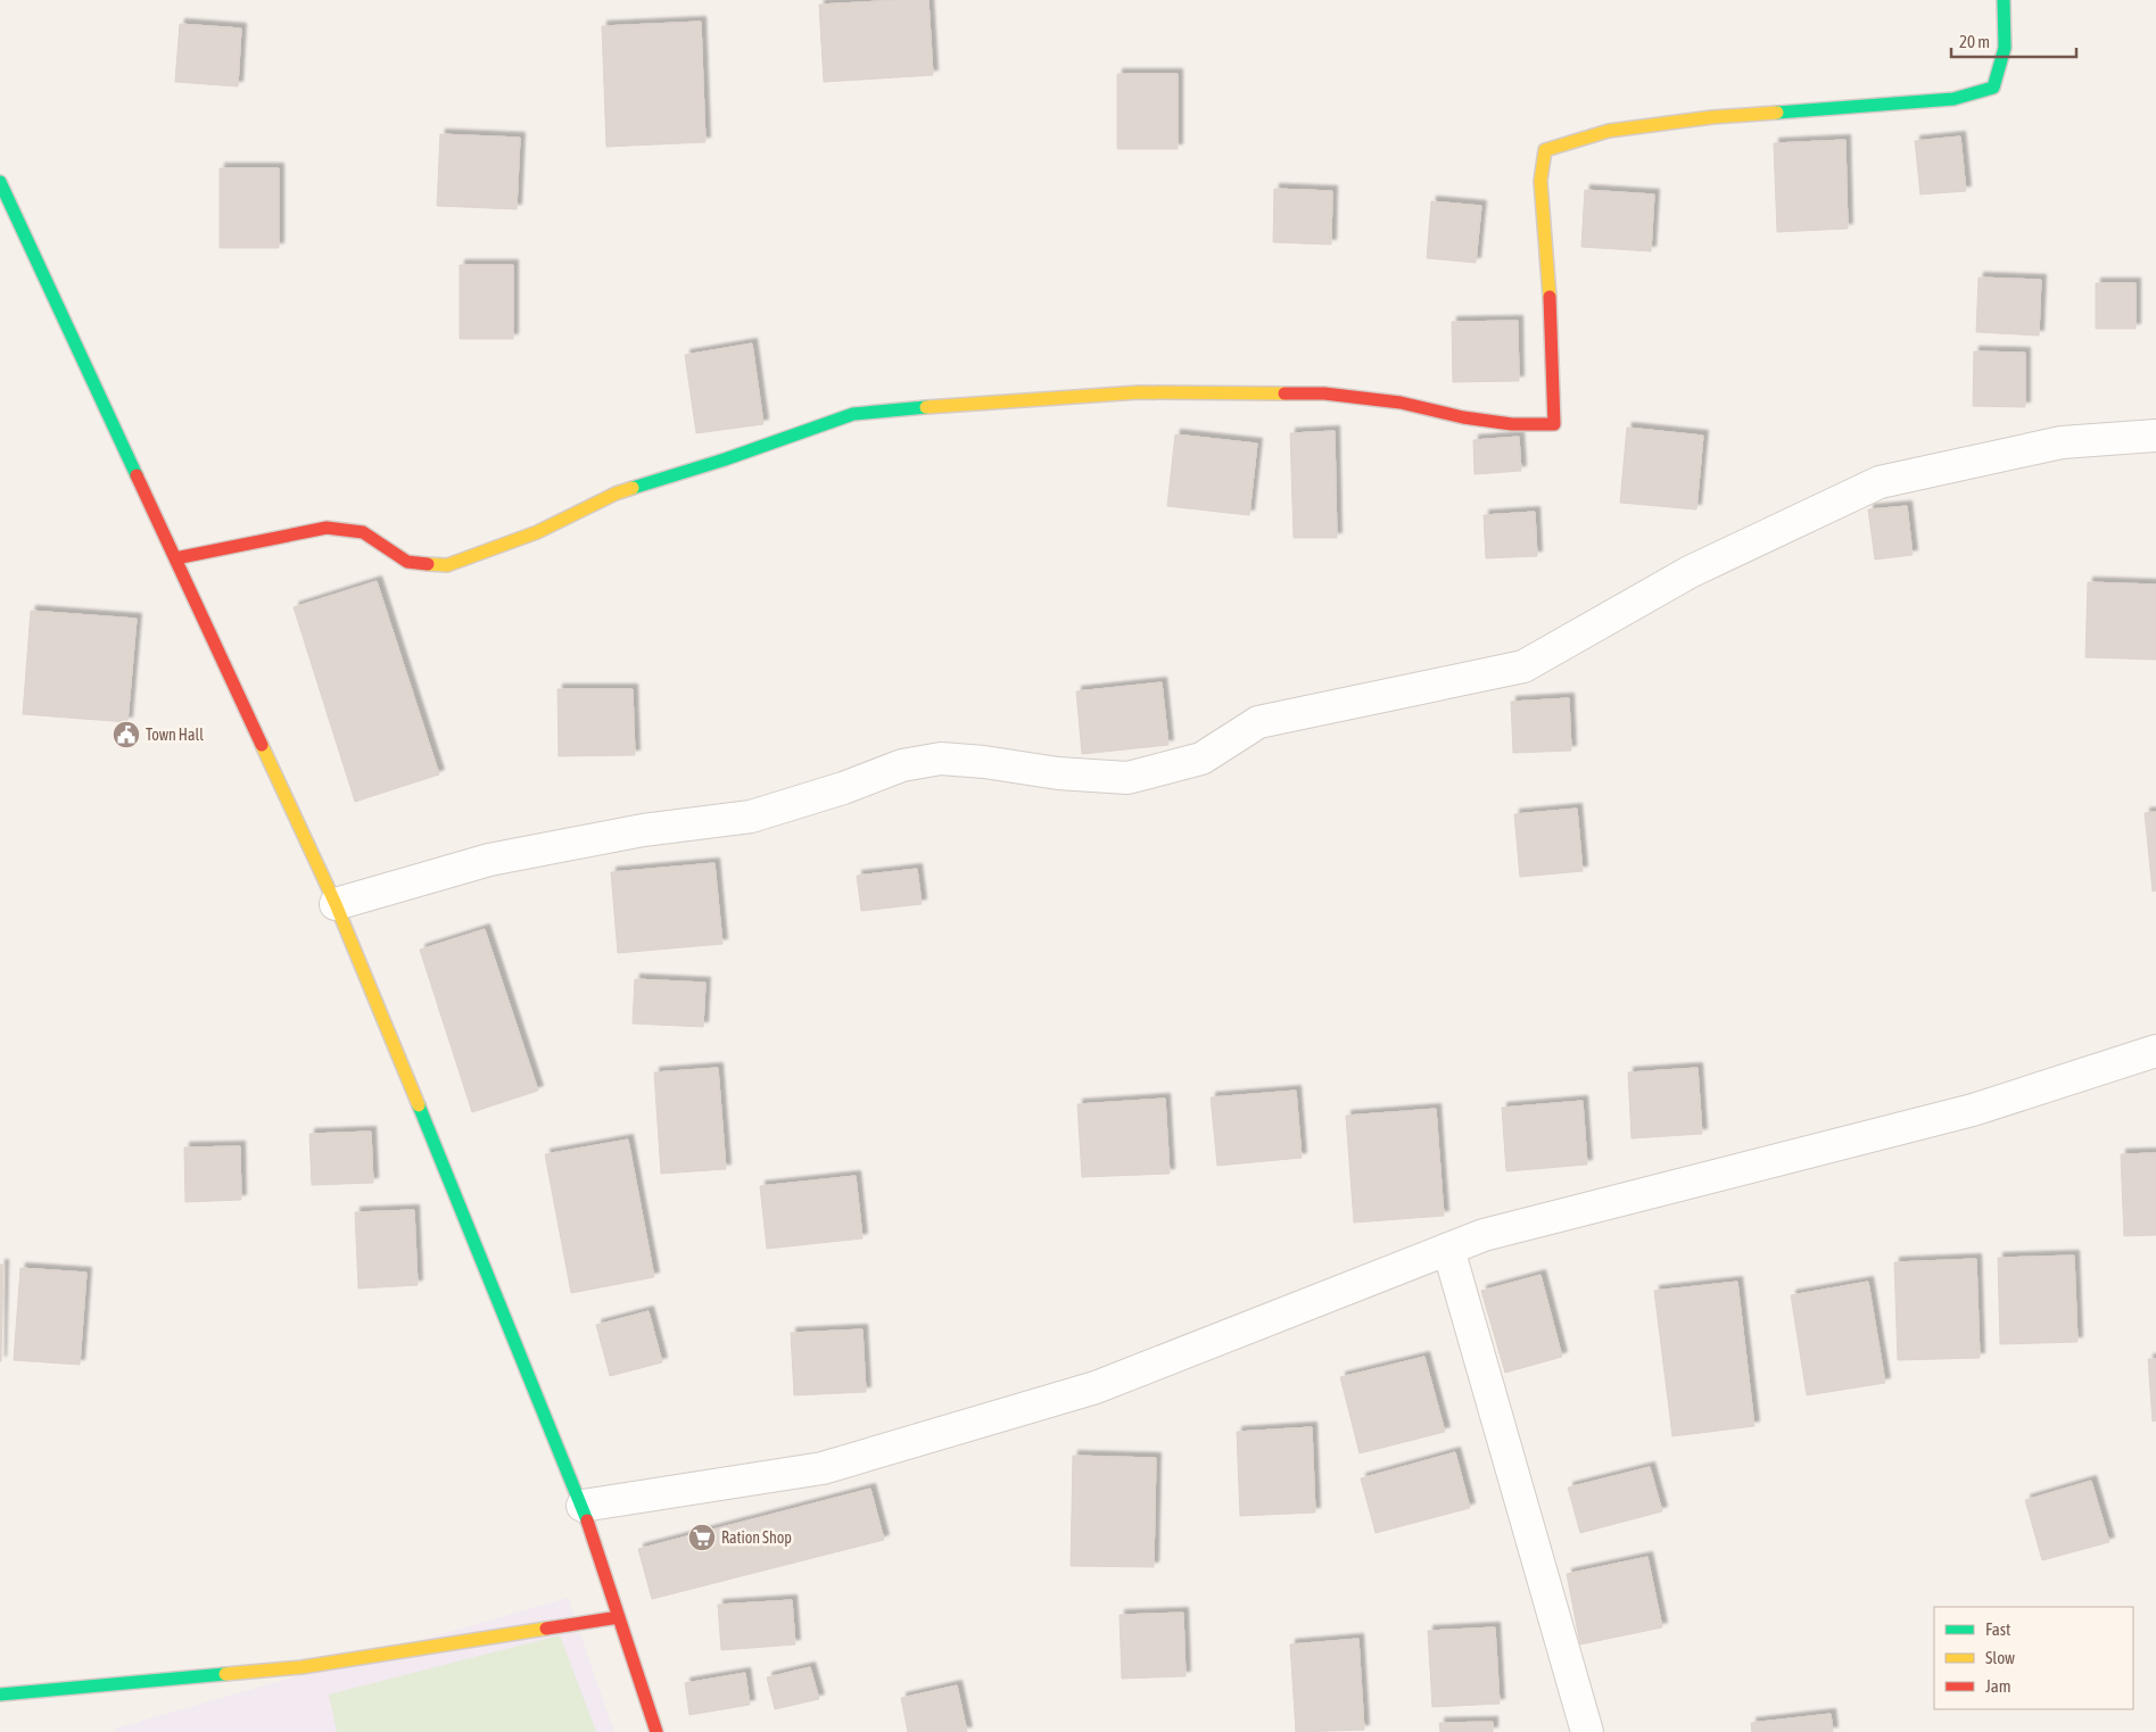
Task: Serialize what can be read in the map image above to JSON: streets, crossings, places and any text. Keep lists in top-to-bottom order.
{
  "places": {
    "public building": ["Town Hall"],
    "supermarket": ["Ration Shop"]
  },
  "legend": ["Fast", "Slow", "Jam"],
  "scale_bar": "20 m"
}
